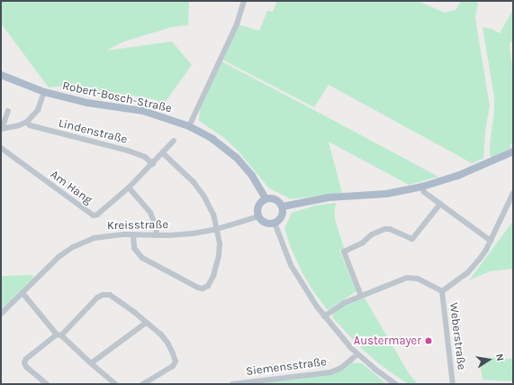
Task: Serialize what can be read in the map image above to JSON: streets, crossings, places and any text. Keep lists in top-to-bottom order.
{
  "streets": {
    "main road": ["Robert-Bosch-Straße"],
    "street": [
      "Lindenstraße",
      "Am Hang",
      "Kreisstraße",
      "Weberstraße",
      "Siemensstraße"
    ]
  },
  "crossings": [
    ["Robert-Bosch-Straße", "Kreisstraße"],
    ["Lindenstraße", "Am Hang"]
  ],
  "places": ["Austermayer"],
  "north": "right"
}
